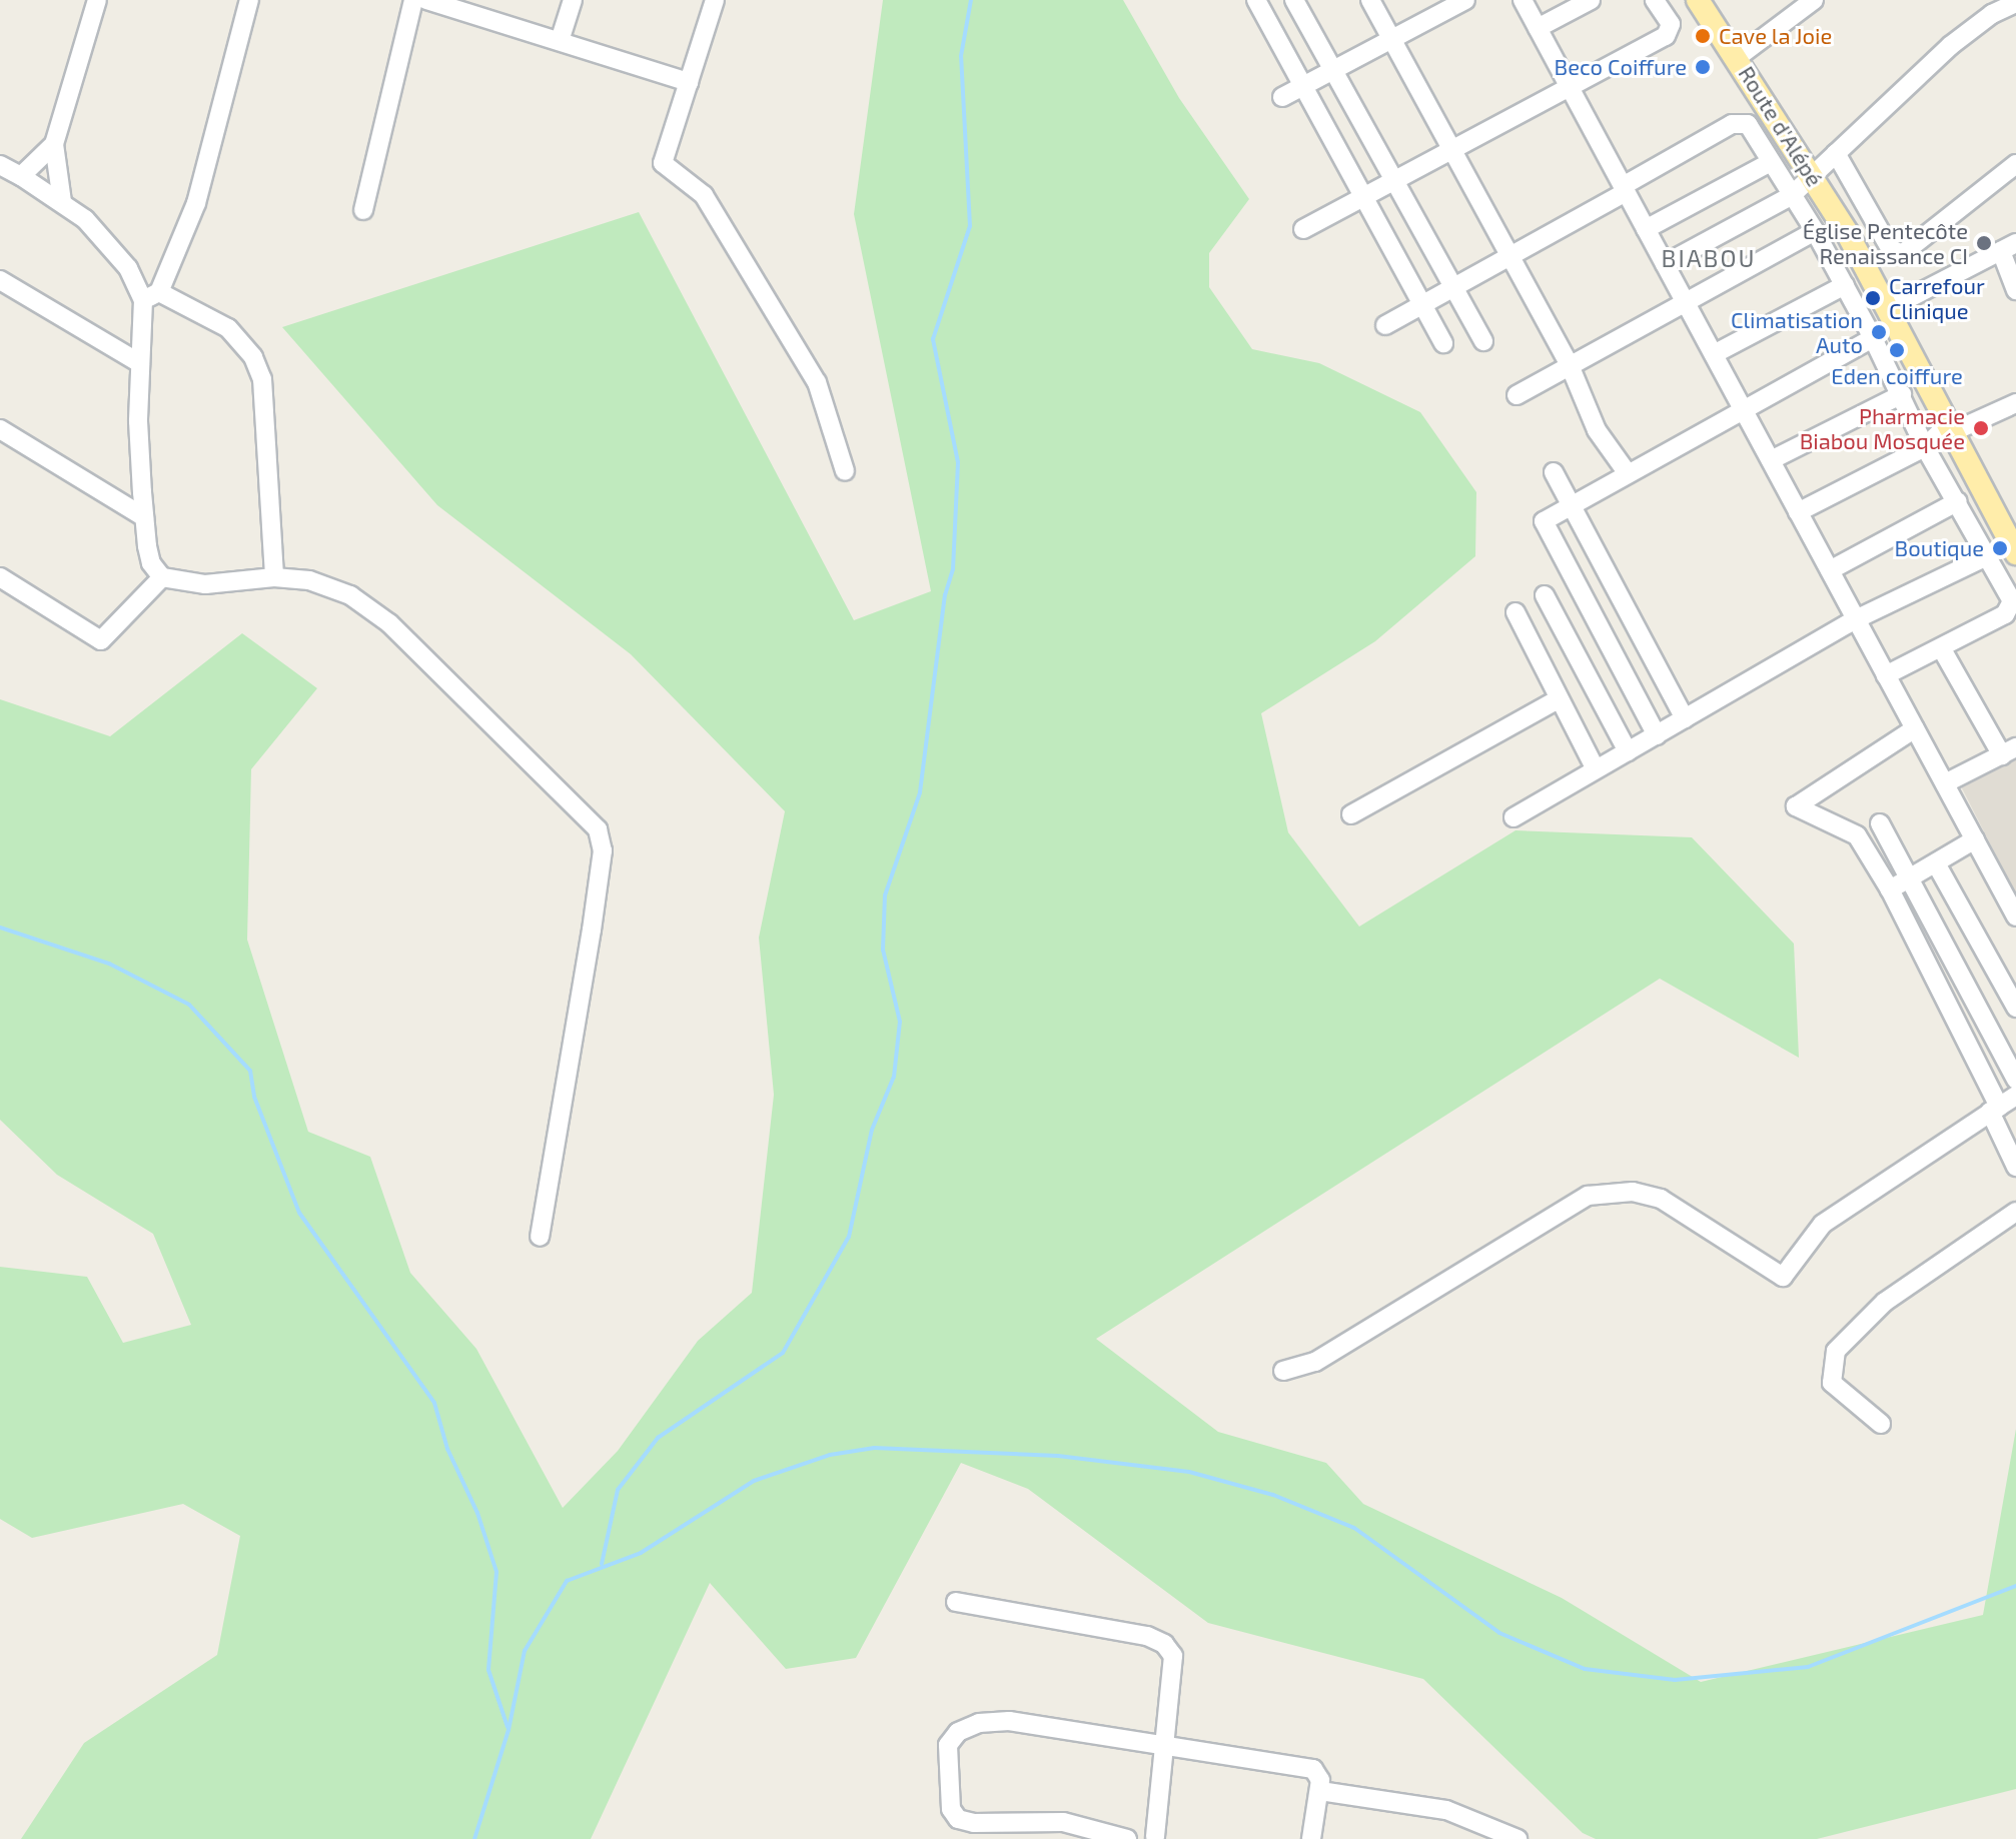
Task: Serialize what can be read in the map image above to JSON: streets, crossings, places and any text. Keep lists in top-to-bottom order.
{
  "streets": {
    "main road": ["Route d'Alépé"]
  },
  "districts": ["BIABOU"],
  "places": [
    "Cave la Joie",
    "Beco Coiffure",
    "Église Pentecôte Renaissance CI",
    "Carrefour Clinique",
    "Climatisation Auto",
    "Eden coiffure",
    "Pharmacie Biabou Mosquée",
    "Boutique"
  ]
}
